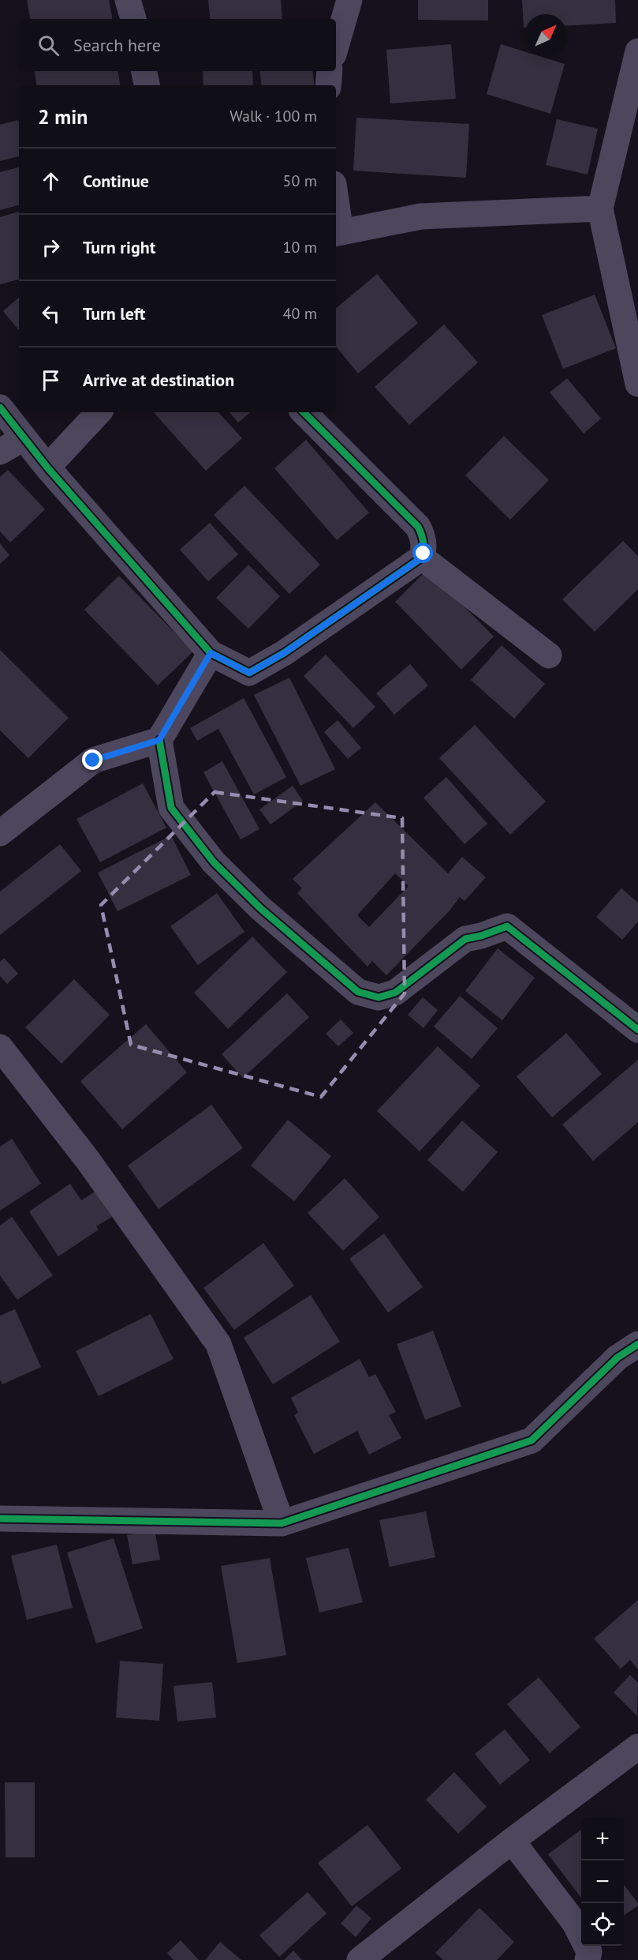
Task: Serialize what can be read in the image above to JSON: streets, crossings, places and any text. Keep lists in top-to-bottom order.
{
  "north": "top right",
  "page": {
    "search": "Search here",
    "heading": ["2 min", "Walk · 100 m"],
    "list": [
      ["Continue", "50 m"],
      ["Turn right", "10 m"],
      ["Turn left", "40 m"],
      "Arrive at destination"
    ],
    "map_buttons": ["+", "−"]
  }
}
